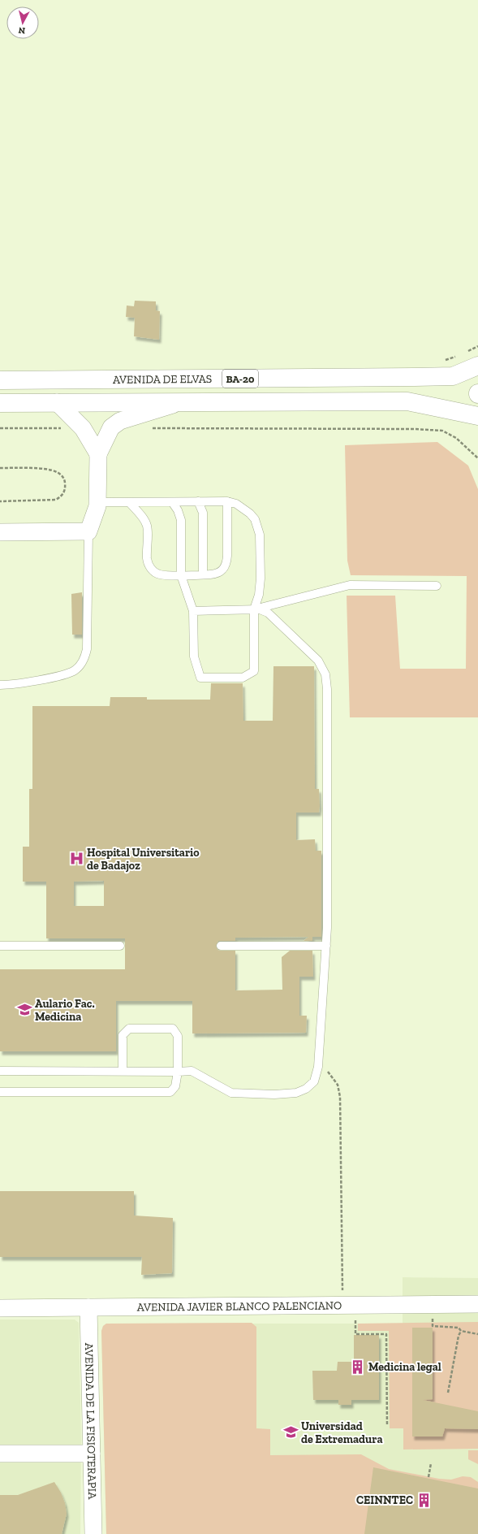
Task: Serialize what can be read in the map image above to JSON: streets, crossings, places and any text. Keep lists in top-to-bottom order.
{
  "streets": {
    "highway": ["AVENIDA DE ELVAS", "BA-20"],
    "street": ["AVENIDA JAVIER BLANCO PALENCIANO", "AVENIDA DE LA FISIOTERAPIA"]
  },
  "crossings": [
    ["AVENIDA JAVIER BLANCO PALENCIANO", "AVENIDA DE LA FISIOTERAPIA"]
  ],
  "places": {
    "hospital": ["Hospital Universitario de Badajoz"],
    "school or university": ["Aulario Fac. Medicina", "Universidad de Extremadura"],
    "building": ["Medicina legal", "CEINNTEC"]
  },
  "north": "bottom"
}
